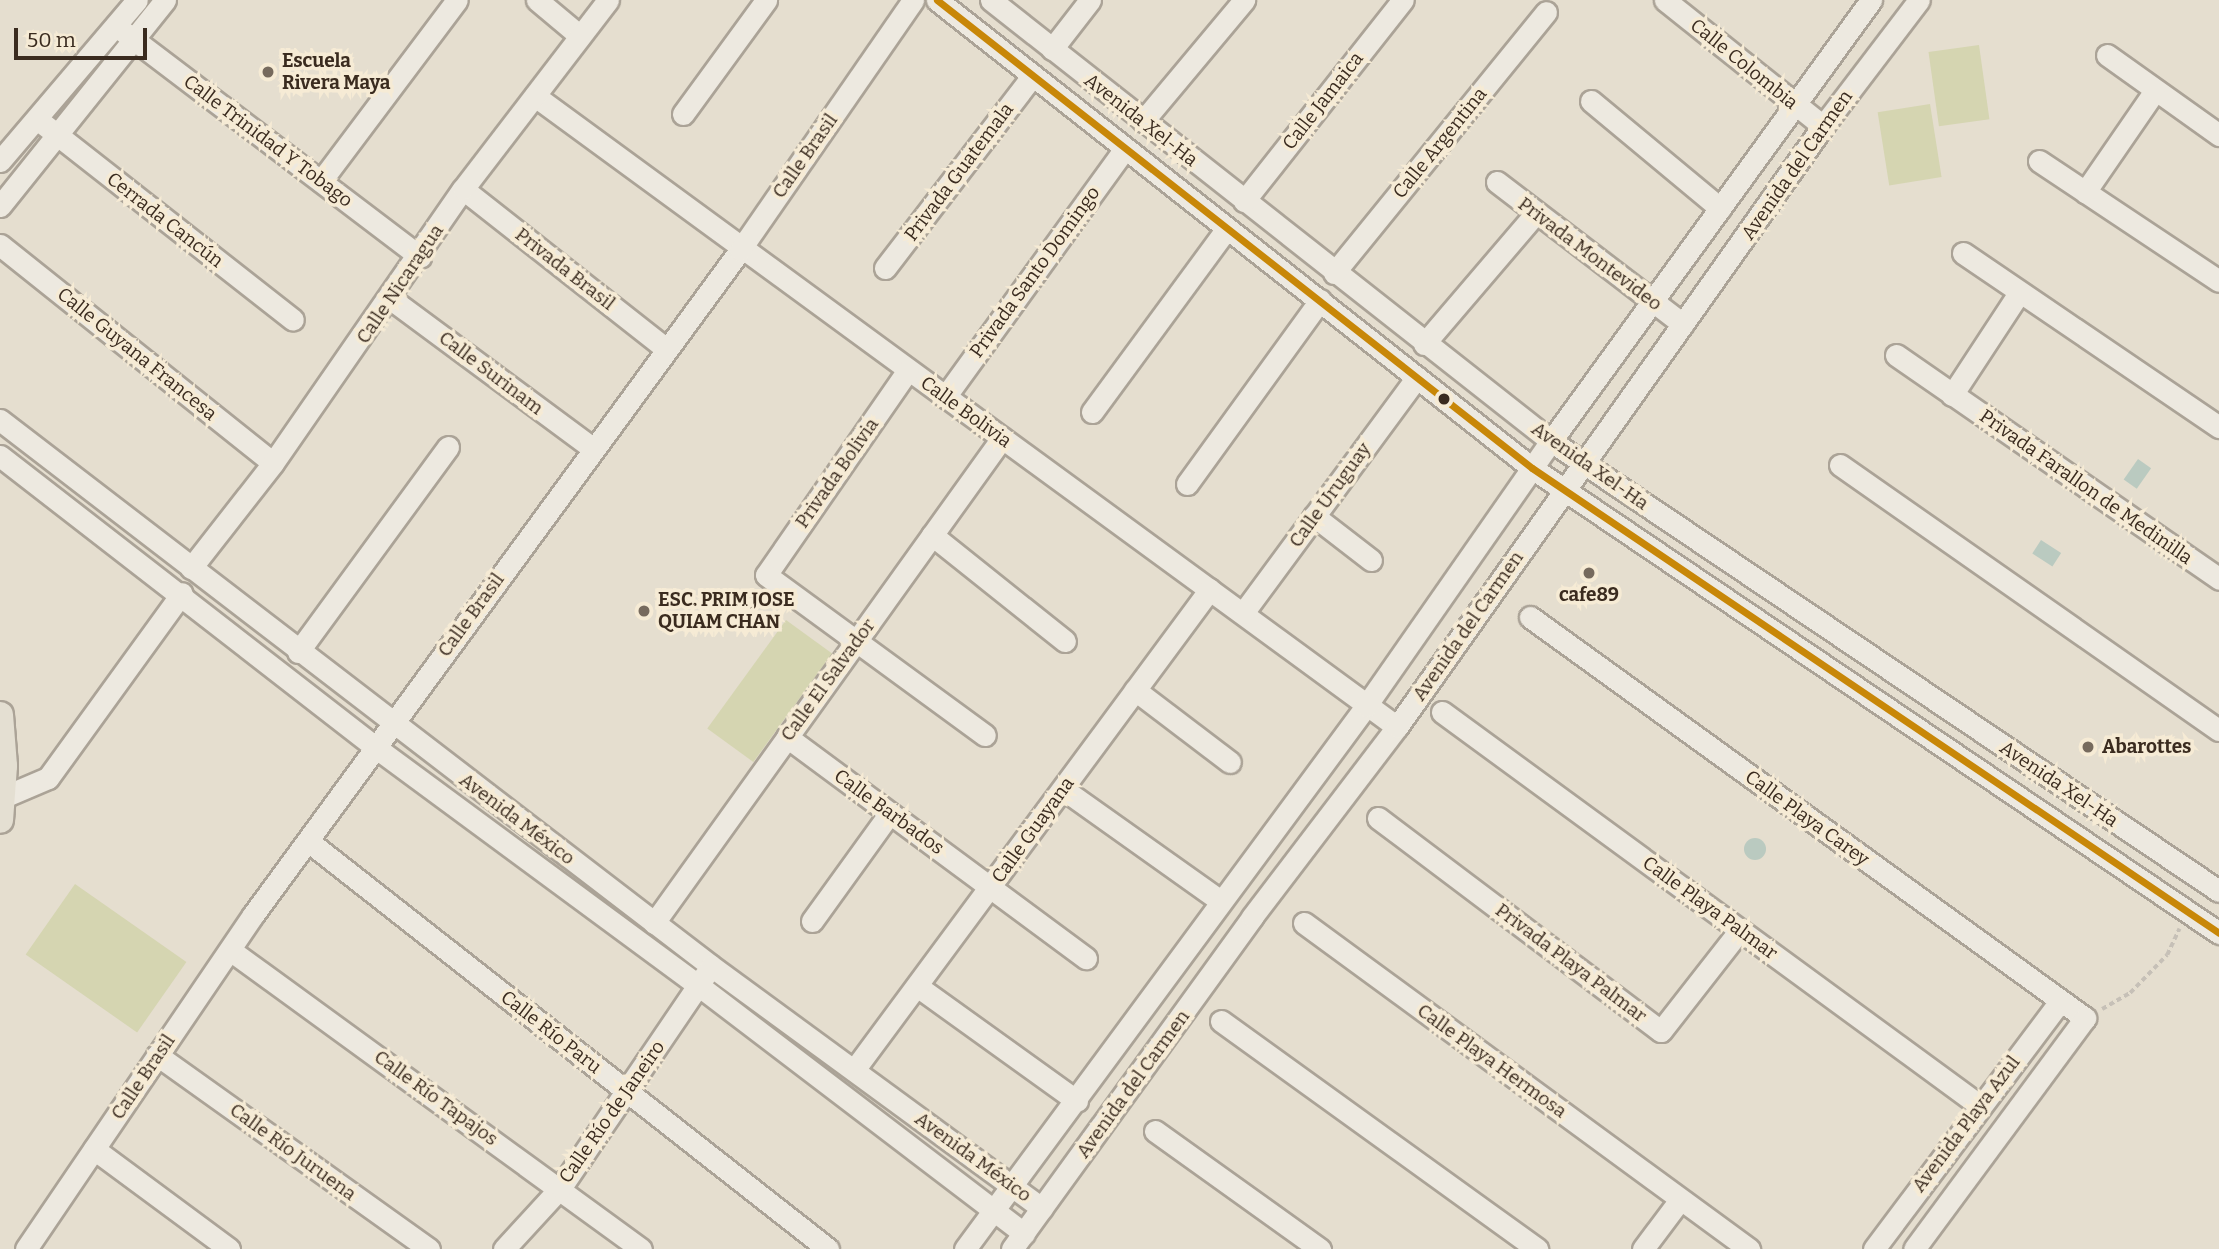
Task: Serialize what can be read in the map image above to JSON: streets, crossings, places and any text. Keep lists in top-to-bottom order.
{
  "streets": {
    "street": [
      "Calle Colombia",
      "Calle Jamaica",
      "Avenida Xel-Ha",
      "Calle Trinidad Y Tobago",
      "Calle Argentina",
      "Calle Brasil",
      "Avenida del Carmen",
      "Privada Guatemala",
      "Cerrada Cancún",
      "Privada Montevideo",
      "Privada Brasil",
      "Privada Santo Domingo",
      "Calle Nicaragua",
      "Calle Guyana Francesa",
      "Calle Surinam",
      "Calle Bolivia",
      "Privada Bolivia",
      "Privada Farallon de Medinilla",
      "Calle Uruguay",
      "Calle El Salvador",
      "Calle Barbados",
      "Calle Playa Carey",
      "Avenida México",
      "Calle Guayana",
      "Calle Playa Palmar",
      "Privada Playa Palmar",
      "Calle Río Paru",
      "Calle Playa Hermosa",
      "Calle Río Tapajos",
      "Calle Río de Janeiro",
      "Avenida Playa Azul",
      "Calle Río Juruena"
    ]
  },
  "crossings": [
    ["Calle Colombia", "Avenida del Carmen"],
    ["Calle Jamaica", "Avenida Xel-Ha"],
    ["Avenida Xel-Ha", "Calle Argentina"],
    ["Avenida Xel-Ha", "Avenida del Carmen"],
    ["Avenida Xel-Ha", "Privada Guatemala"],
    ["Avenida Xel-Ha", "Privada Santo Domingo"],
    ["Avenida Xel-Ha", "Calle Uruguay"],
    ["Calle Trinidad Y Tobago", "Calle Nicaragua"],
    ["Calle Brasil", "Privada Brasil"],
    ["Calle Brasil", "Calle Surinam"],
    ["Calle Brasil", "Calle Bolivia"],
    ["Calle Brasil", "Avenida México"],
    ["Calle Brasil", "Calle Río Paru"],
    ["Calle Brasil", "Calle Río Tapajos"],
    ["Calle Brasil", "Calle Río Juruena"],
    ["Avenida del Carmen", "Privada Montevideo"],
    ["Avenida del Carmen", "Calle Bolivia"],
    ["Avenida del Carmen", "Avenida México"],
    ["Privada Brasil", "Calle Nicaragua"],
    ["Privada Santo Domingo", "Calle Bolivia"],
    ["Calle Nicaragua", "Calle Guyana Francesa"],
    ["Calle Nicaragua", "Calle Surinam"],
    ["Calle Nicaragua", "Calle Bolivia"],
    ["Calle Nicaragua", "Avenida México"],
    ["Calle Bolivia", "Privada Bolivia"],
    ["Calle Bolivia", "Calle Uruguay"],
    ["Calle Bolivia", "Calle El Salvador"],
    ["Calle Bolivia", "Calle Guayana"],
    ["Privada Bolivia", "Calle El Salvador"],
    ["Calle El Salvador", "Calle Barbados"],
    ["Calle El Salvador", "Avenida México"],
    ["Calle Barbados", "Calle Guayana"],
    ["Calle Playa Carey", "Avenida Playa Azul"],
    ["Avenida México", "Calle Guayana"],
    ["Avenida México", "Calle Río de Janeiro"],
    ["Calle Playa Palmar", "Privada Playa Palmar"],
    ["Calle Playa Palmar", "Avenida Playa Azul"],
    ["Calle Río Paru", "Calle Río de Janeiro"],
    ["Calle Río Tapajos", "Calle Río de Janeiro"]
  ],
  "places": [
    "Escuela Rivera Maya",
    "cafe89",
    "ESC. PRIM JOSE QUIAM CHAN",
    "Abarottes"
  ],
  "scale_bar": "50 m"
}
